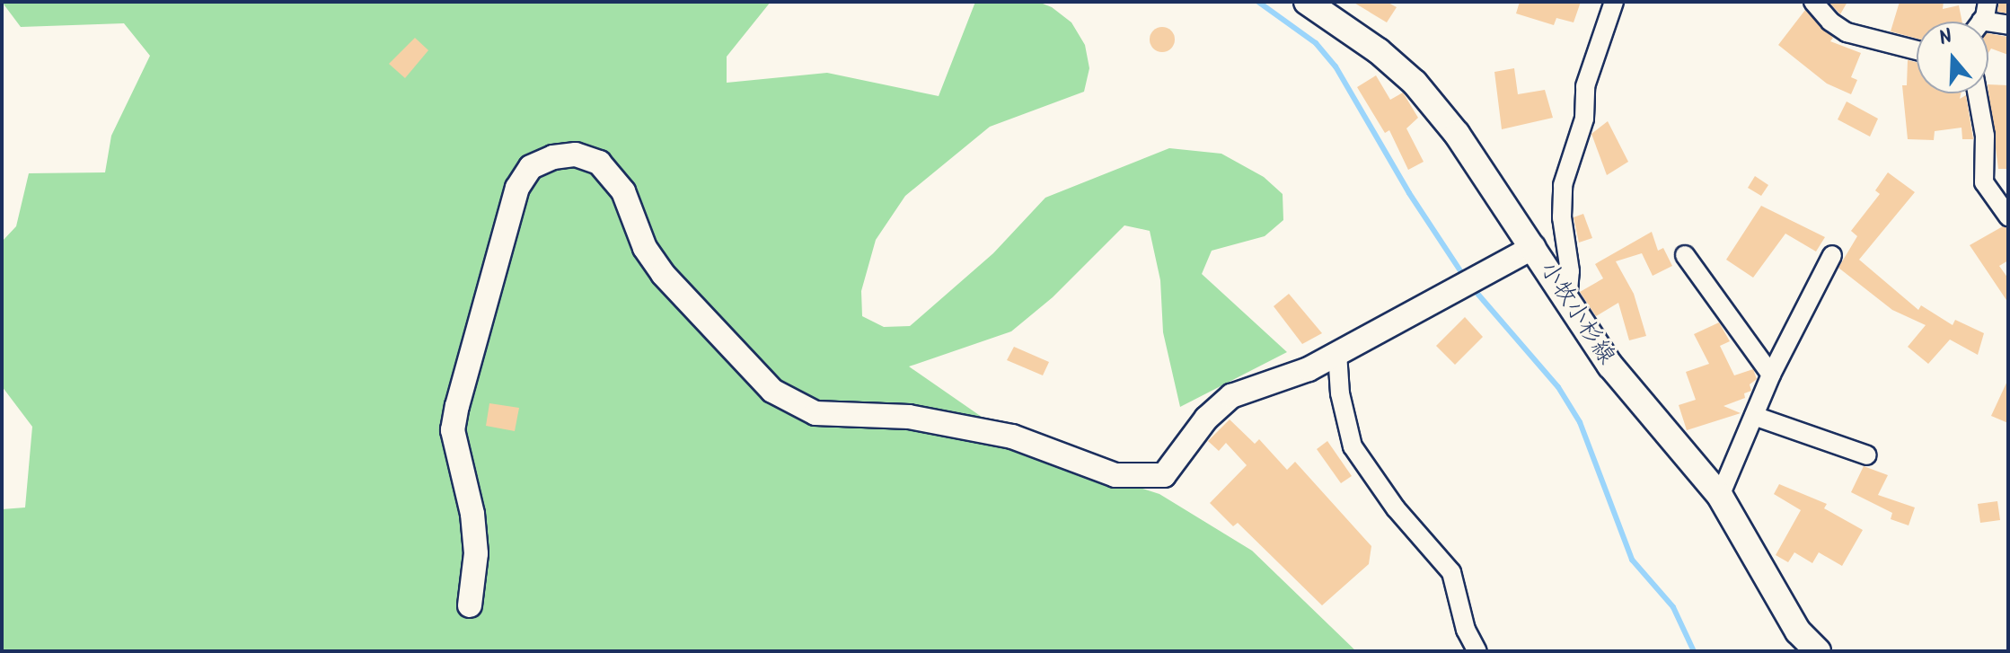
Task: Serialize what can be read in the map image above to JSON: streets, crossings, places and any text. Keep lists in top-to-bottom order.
{
  "streets": {
    "main road": ["小牧小杉線"]
  },
  "north": "top"
}
